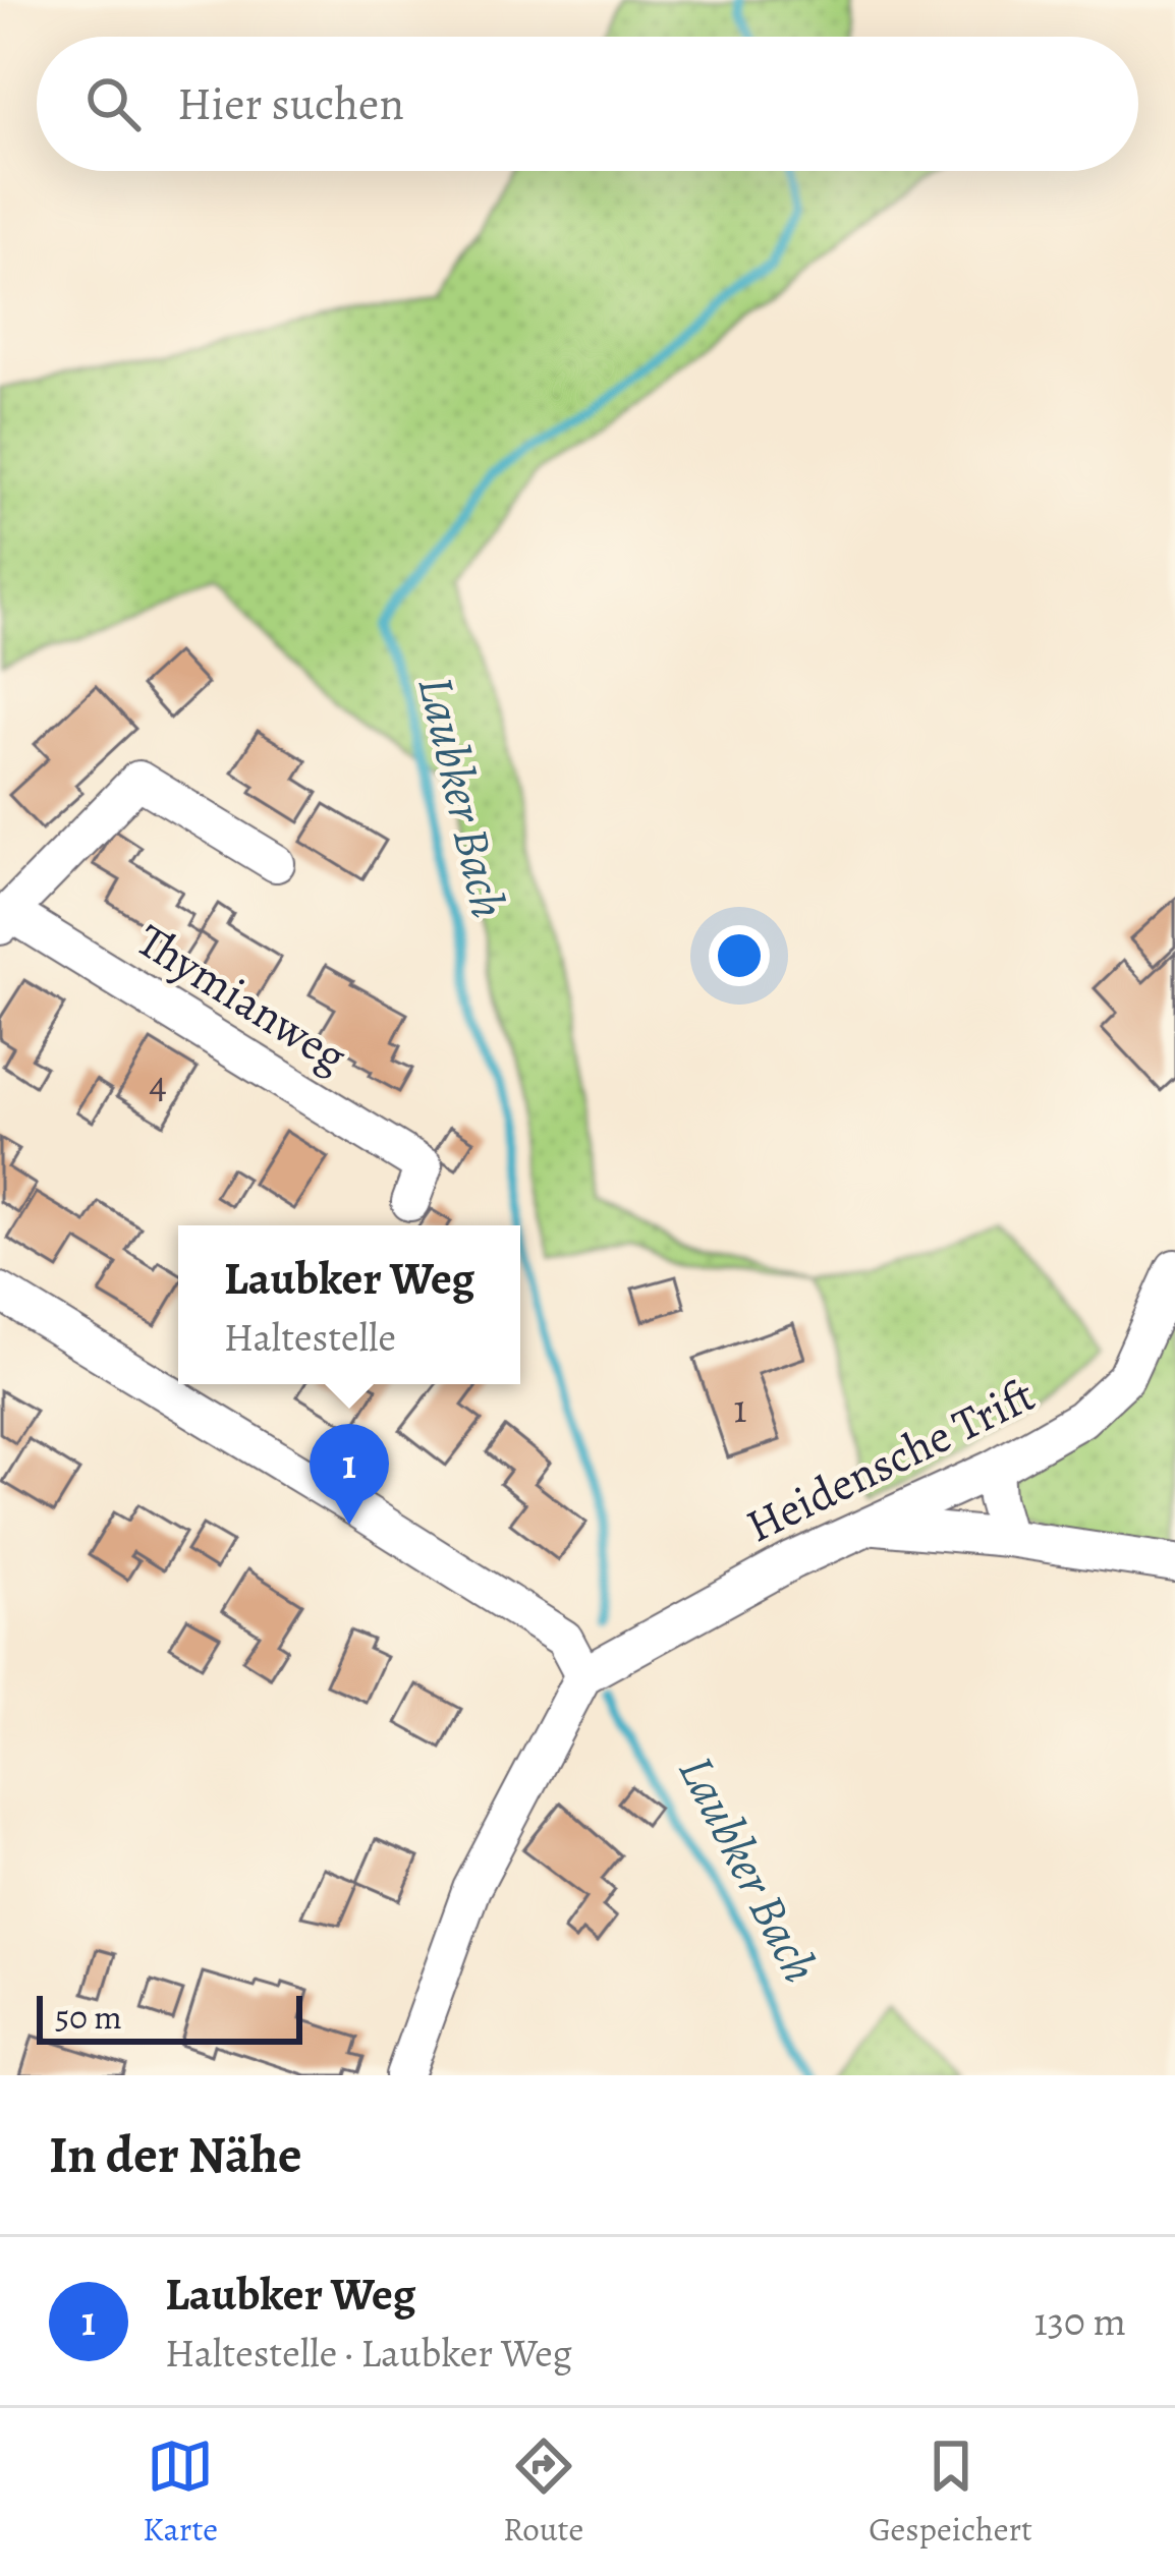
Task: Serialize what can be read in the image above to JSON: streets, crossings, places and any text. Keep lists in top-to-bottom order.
{
  "streets": {
    "street": ["Thymianweg", "Heidensche Trift"]
  },
  "water": ["Laubker Bach"],
  "house_numbers": ["4", "1"],
  "scale_bar": "50 m",
  "page": {
    "search": "Hier suchen",
    "popup": ["Laubker Weg", "Haltestelle"],
    "pins": "1",
    "scale": "50 m",
    "heading": "In der Nähe",
    "list": [
      {
        "mark": "1",
        "name": "Laubker Weg",
        "note": "Haltestelle · Laubker Weg",
        "value": "130 m"
      }
    ],
    "nav": ["Karte", "Route", "Gespeichert"]
  }
}
